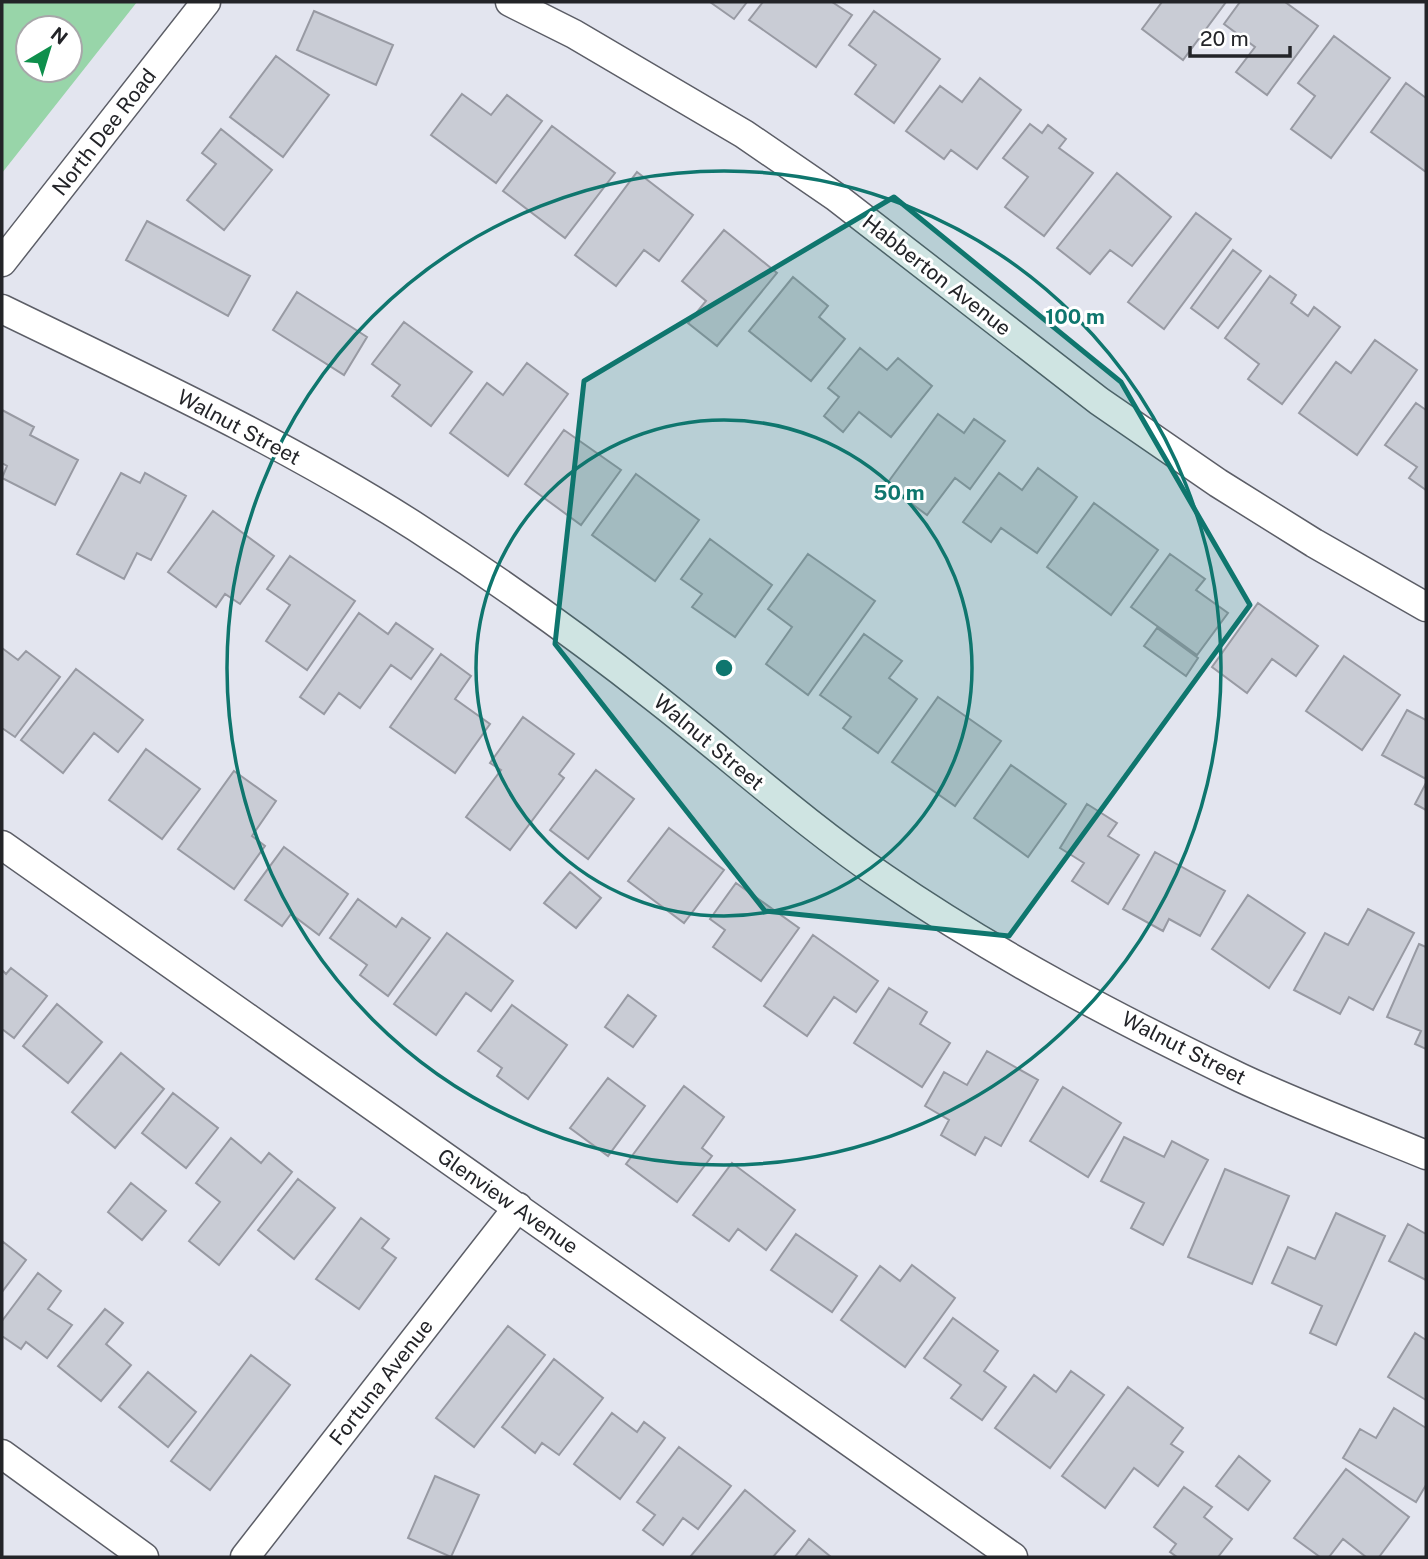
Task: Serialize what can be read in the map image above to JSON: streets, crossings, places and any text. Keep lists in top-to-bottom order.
{
  "streets": {
    "street": [
      "North Dee Road",
      "Habberton Avenue",
      "Walnut Street",
      "Glenview Avenue",
      "Fortuna Avenue"
    ]
  },
  "crossings": [
    ["Glenview Avenue", "Fortuna Avenue"]
  ],
  "scale_bar": "20 m",
  "north": "top right",
  "rings": ["100 m", "50 m"]
}
